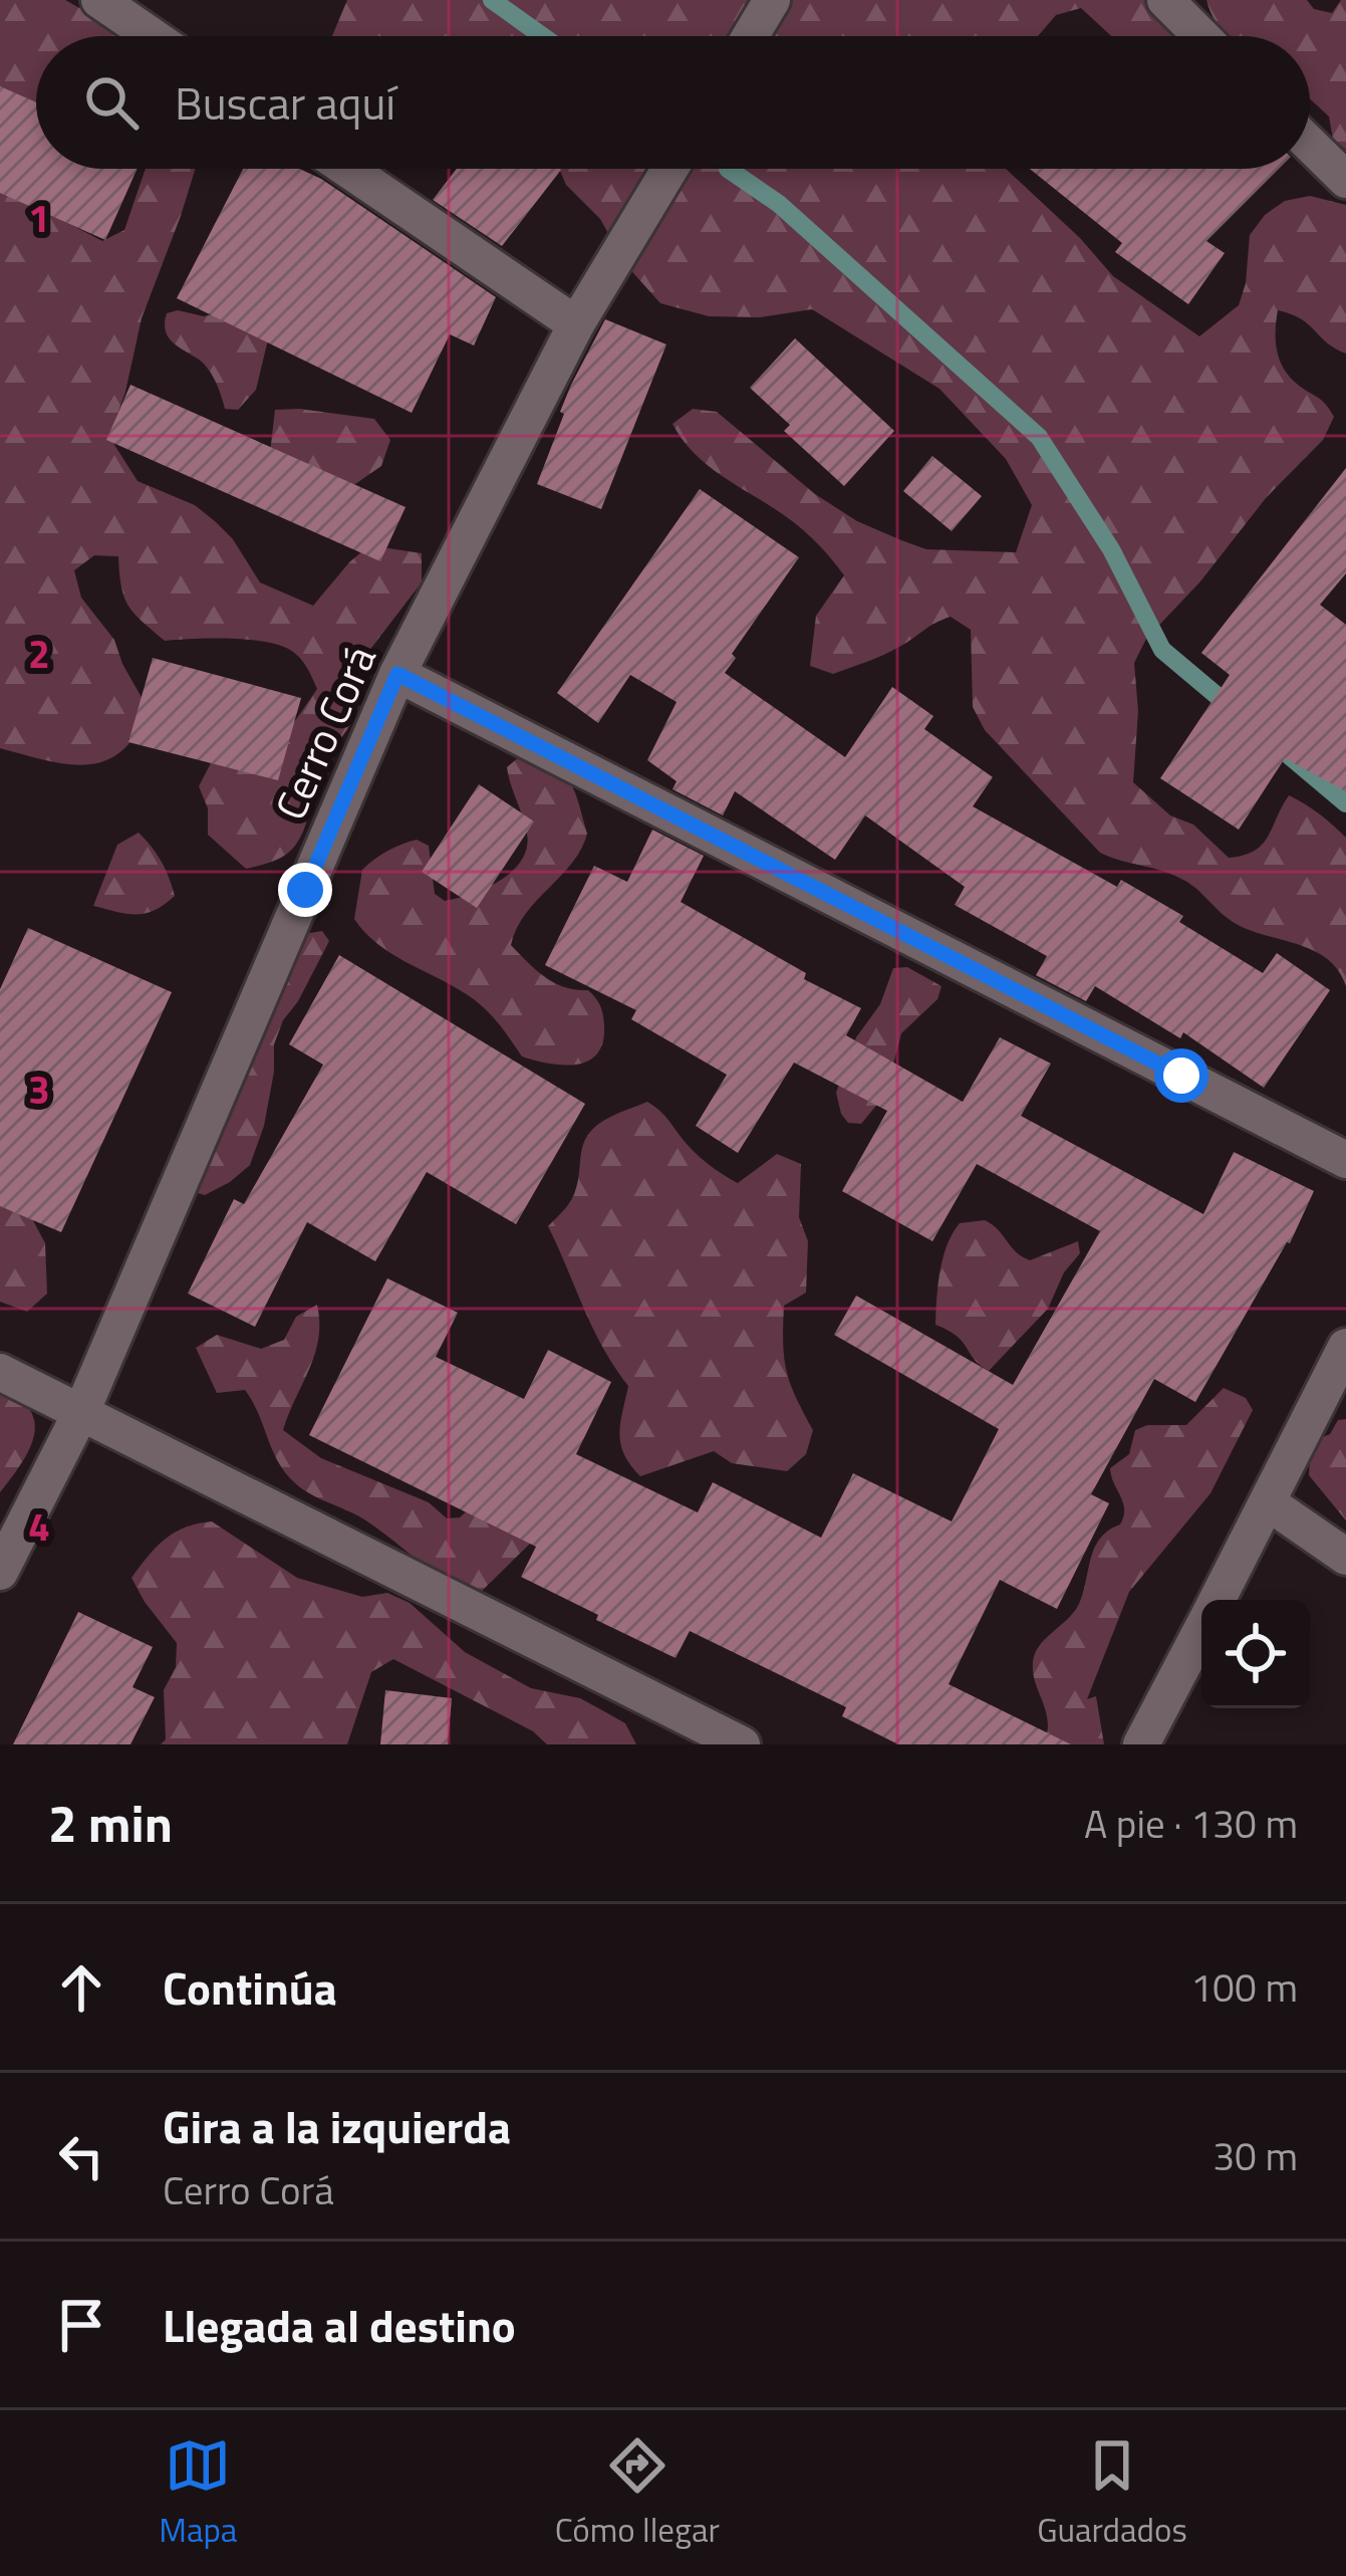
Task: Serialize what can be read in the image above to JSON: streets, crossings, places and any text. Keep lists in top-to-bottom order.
{
  "streets": {
    "street": ["Cerro Corá"]
  },
  "page": {
    "search": "Buscar aquí",
    "heading": ["2 min", "A pie · 130 m"],
    "list": [
      ["Continúa", "100 m"],
      ["Gira a la izquierda", "Cerro Corá", "30 m"],
      "Llegada al destino"
    ],
    "nav": ["Mapa", "Cómo llegar", "Guardados"]
  },
  "grid": {
    "rows": [
      "1",
      "2",
      "3",
      "4"
    ]
  }
}
